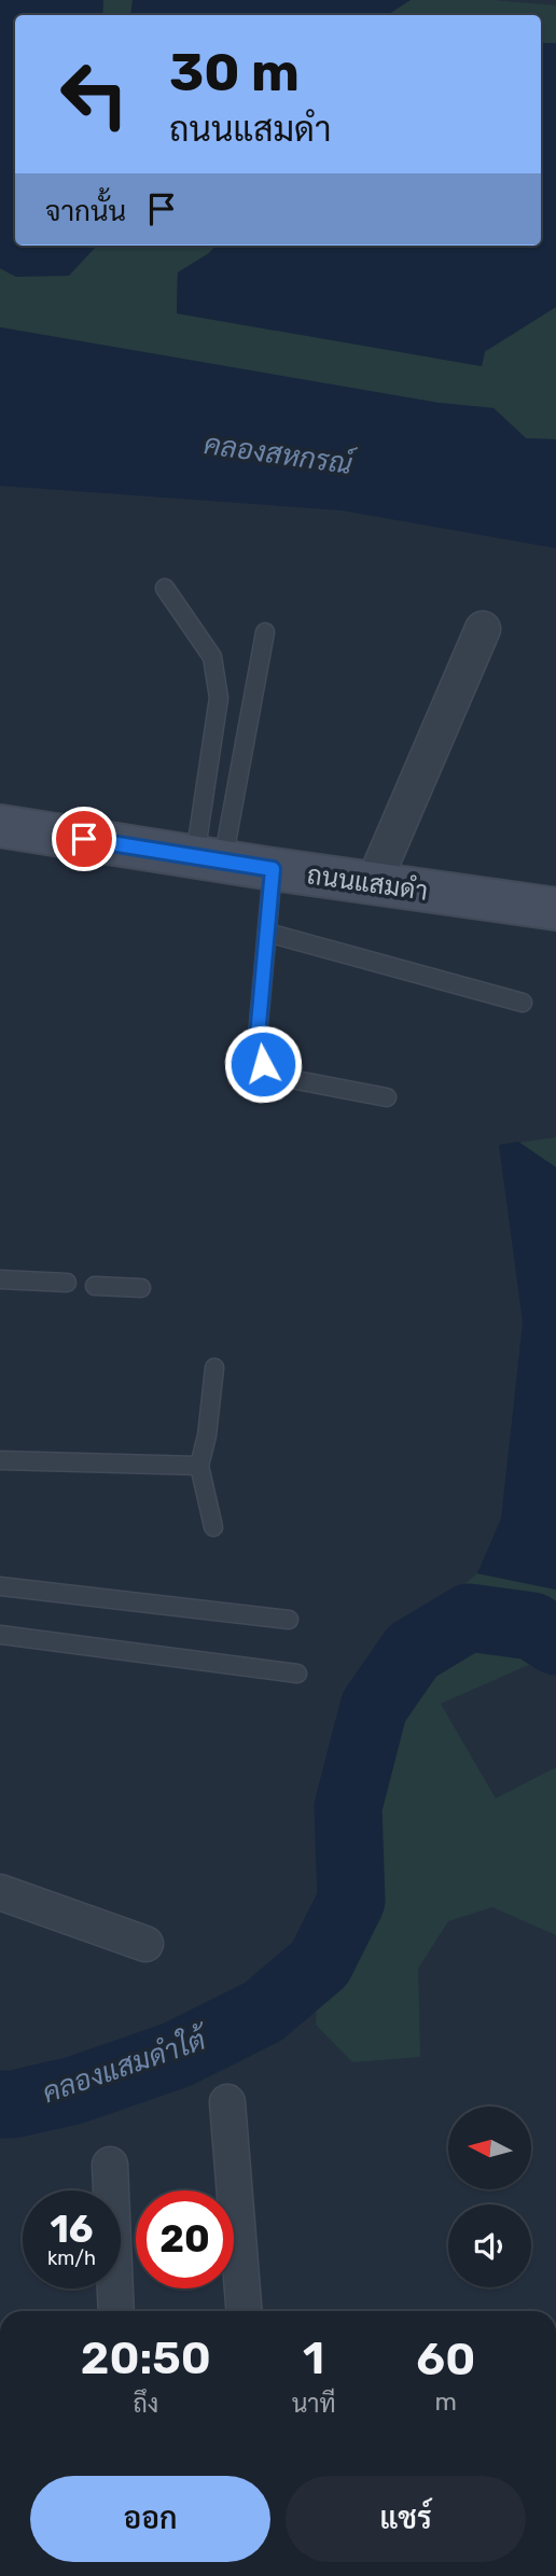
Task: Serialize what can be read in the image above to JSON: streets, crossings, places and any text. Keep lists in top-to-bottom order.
{
  "streets": {
    "street": ["ถนนแสมดำ"]
  },
  "water": ["คลองสหกรณ์", "คลองแสมดำใต้"],
  "north": "left",
  "page": {
    "turn": ["30 m", "ถนนแสมดำ"],
    "then": "จากนั้น",
    "speed": "16 km/h",
    "limit": "20",
    "eta": [
      "20:50",
      "ถึง",
      "1",
      "นาที",
      "60",
      "m"
    ],
    "buttons": ["ออก", "แชร์"]
  }
}
